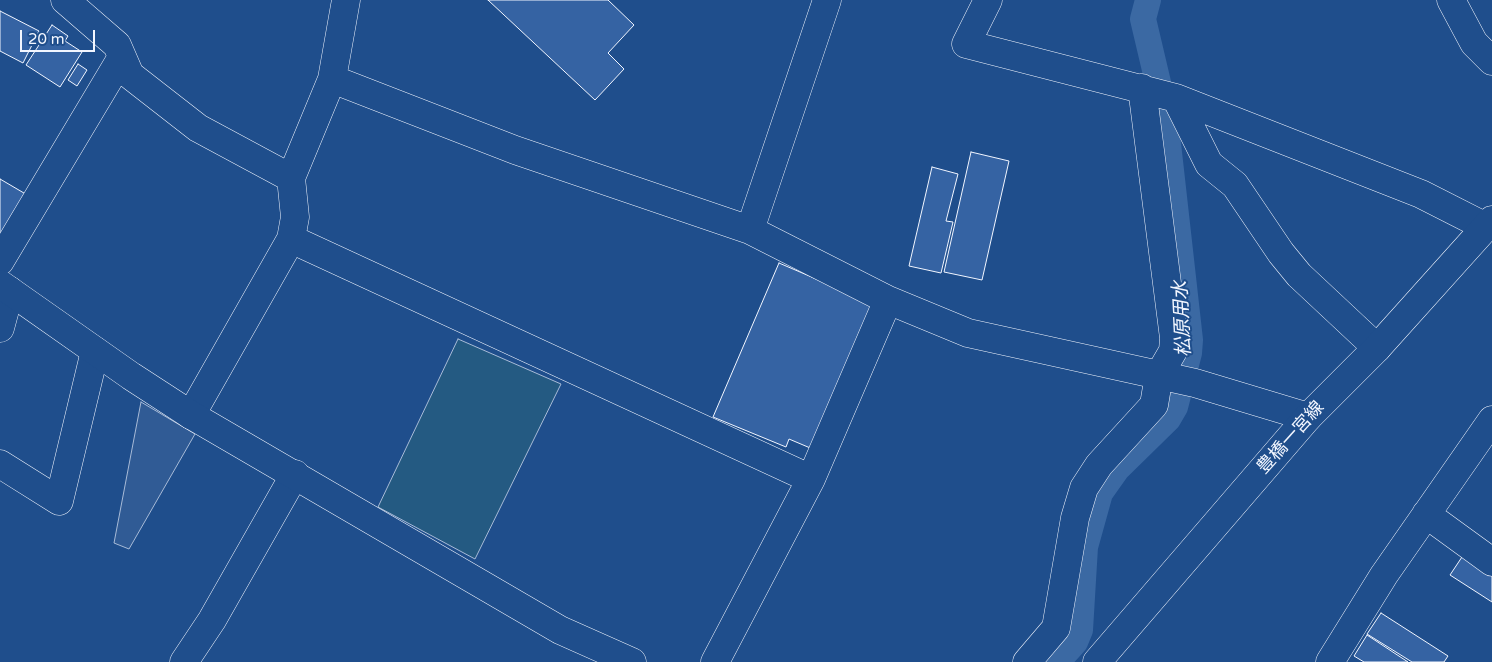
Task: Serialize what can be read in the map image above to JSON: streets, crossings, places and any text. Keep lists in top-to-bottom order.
{
  "streets": {
    "street": ["豊橋一宮線"]
  },
  "water": ["松原用水"],
  "scale_bar": "20 m"
}
